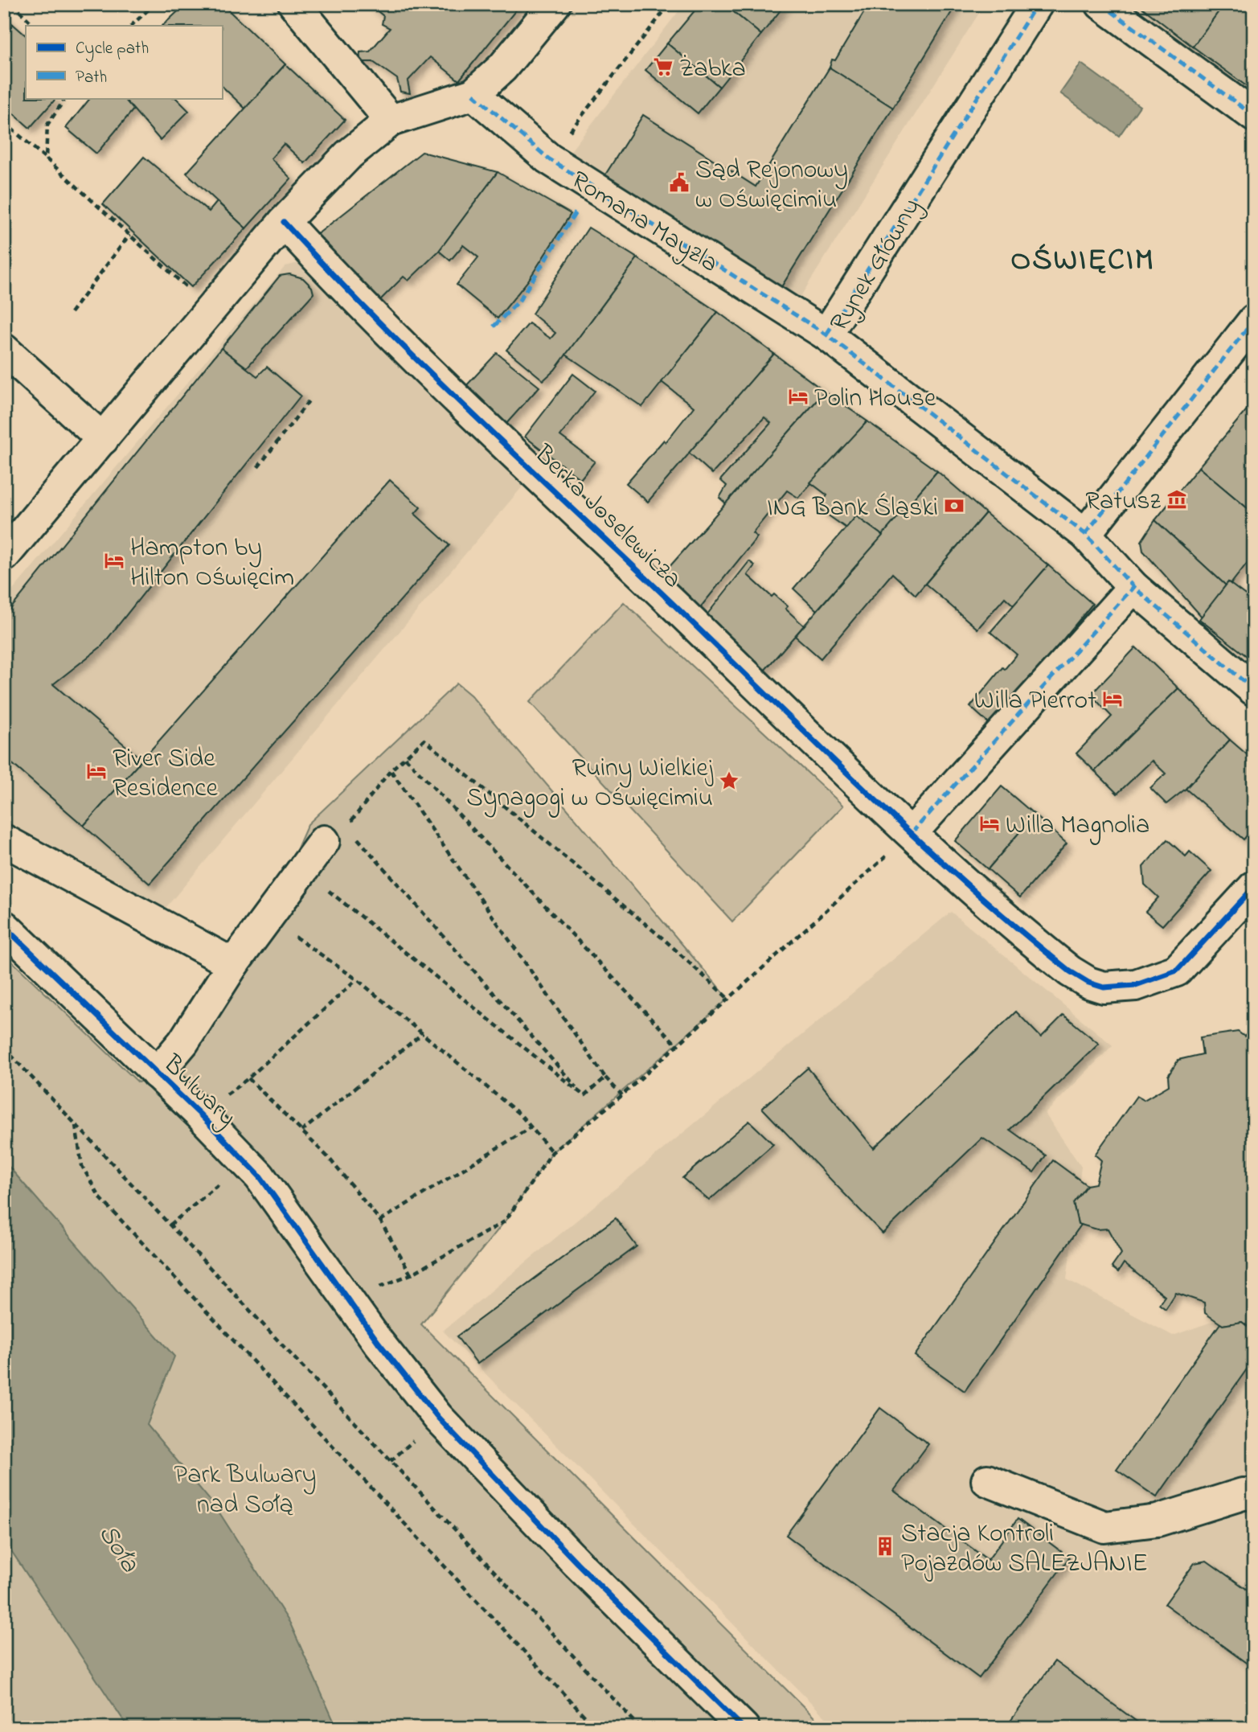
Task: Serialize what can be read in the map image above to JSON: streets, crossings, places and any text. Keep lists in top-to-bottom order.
{
  "streets": {
    "street": [
      "Romana Mayzla",
      "Rynek Główny",
      "Berka Joselewicza",
      "Bulwary"
    ]
  },
  "crossings": [
    ["Romana Mayzla", "Rynek Główny"]
  ],
  "districts": ["OŚWIĘCIM"],
  "water": ["Soła"],
  "parks": ["Park Bulwary nad Sołą"],
  "places": {
    "supermarket": ["Żabka"],
    "public building": ["Sąd Rejonowy w Oświęcimiu"],
    "hotel": [
      "Polin House",
      "Hampton by Hilton Oświęcim",
      "Willa Pierrot",
      "River Side Residence",
      "Willa Magnolia"
    ],
    "museum": ["Ratusz"],
    "bank": ["ING Bank Śląski"],
    "place": ["Ruiny Wielkiej Synagogi w Oświęcimiu"],
    "building": ["Stacja Kontroli Pojazdów SALEZJANIE"]
  },
  "legend": ["Cycle path", "Path"]
}
